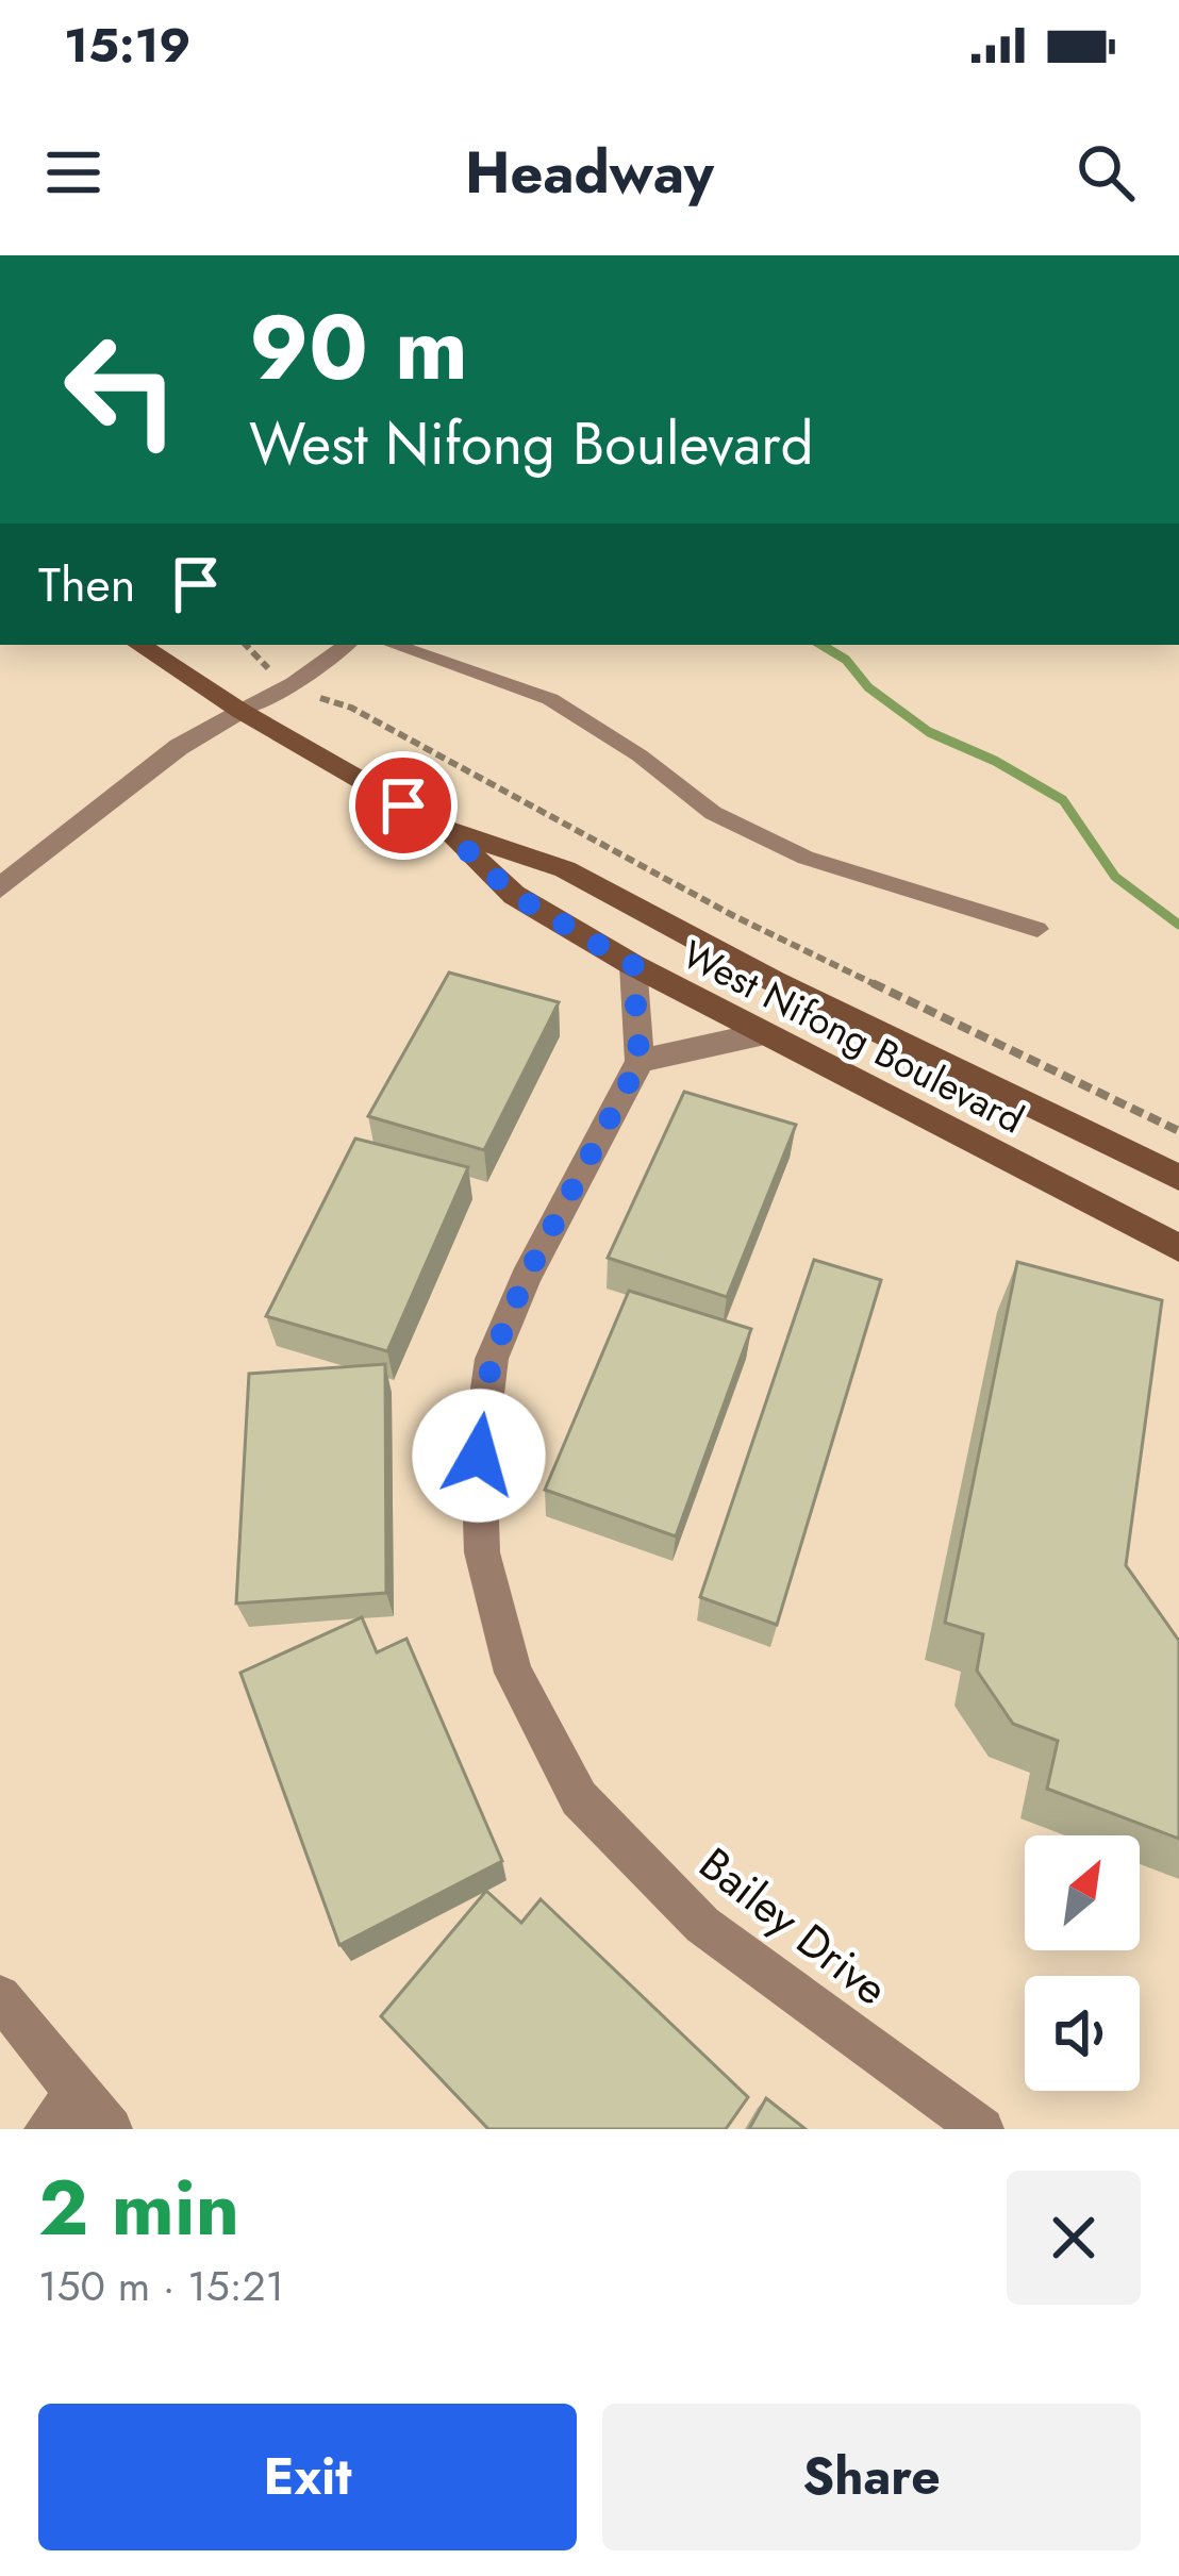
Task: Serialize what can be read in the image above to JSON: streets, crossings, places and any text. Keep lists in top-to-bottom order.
{
  "streets": {
    "main road": ["West Nifong Boulevard"],
    "street": ["Bailey Drive"]
  },
  "north": "top right",
  "page": {
    "status": "15:19",
    "header": "Headway",
    "turn": ["90 m", "West Nifong Boulevard"],
    "then": "Then",
    "heading": ["2 min", "150 m · 15:21"],
    "buttons": ["Exit", "Share"]
  }
}
